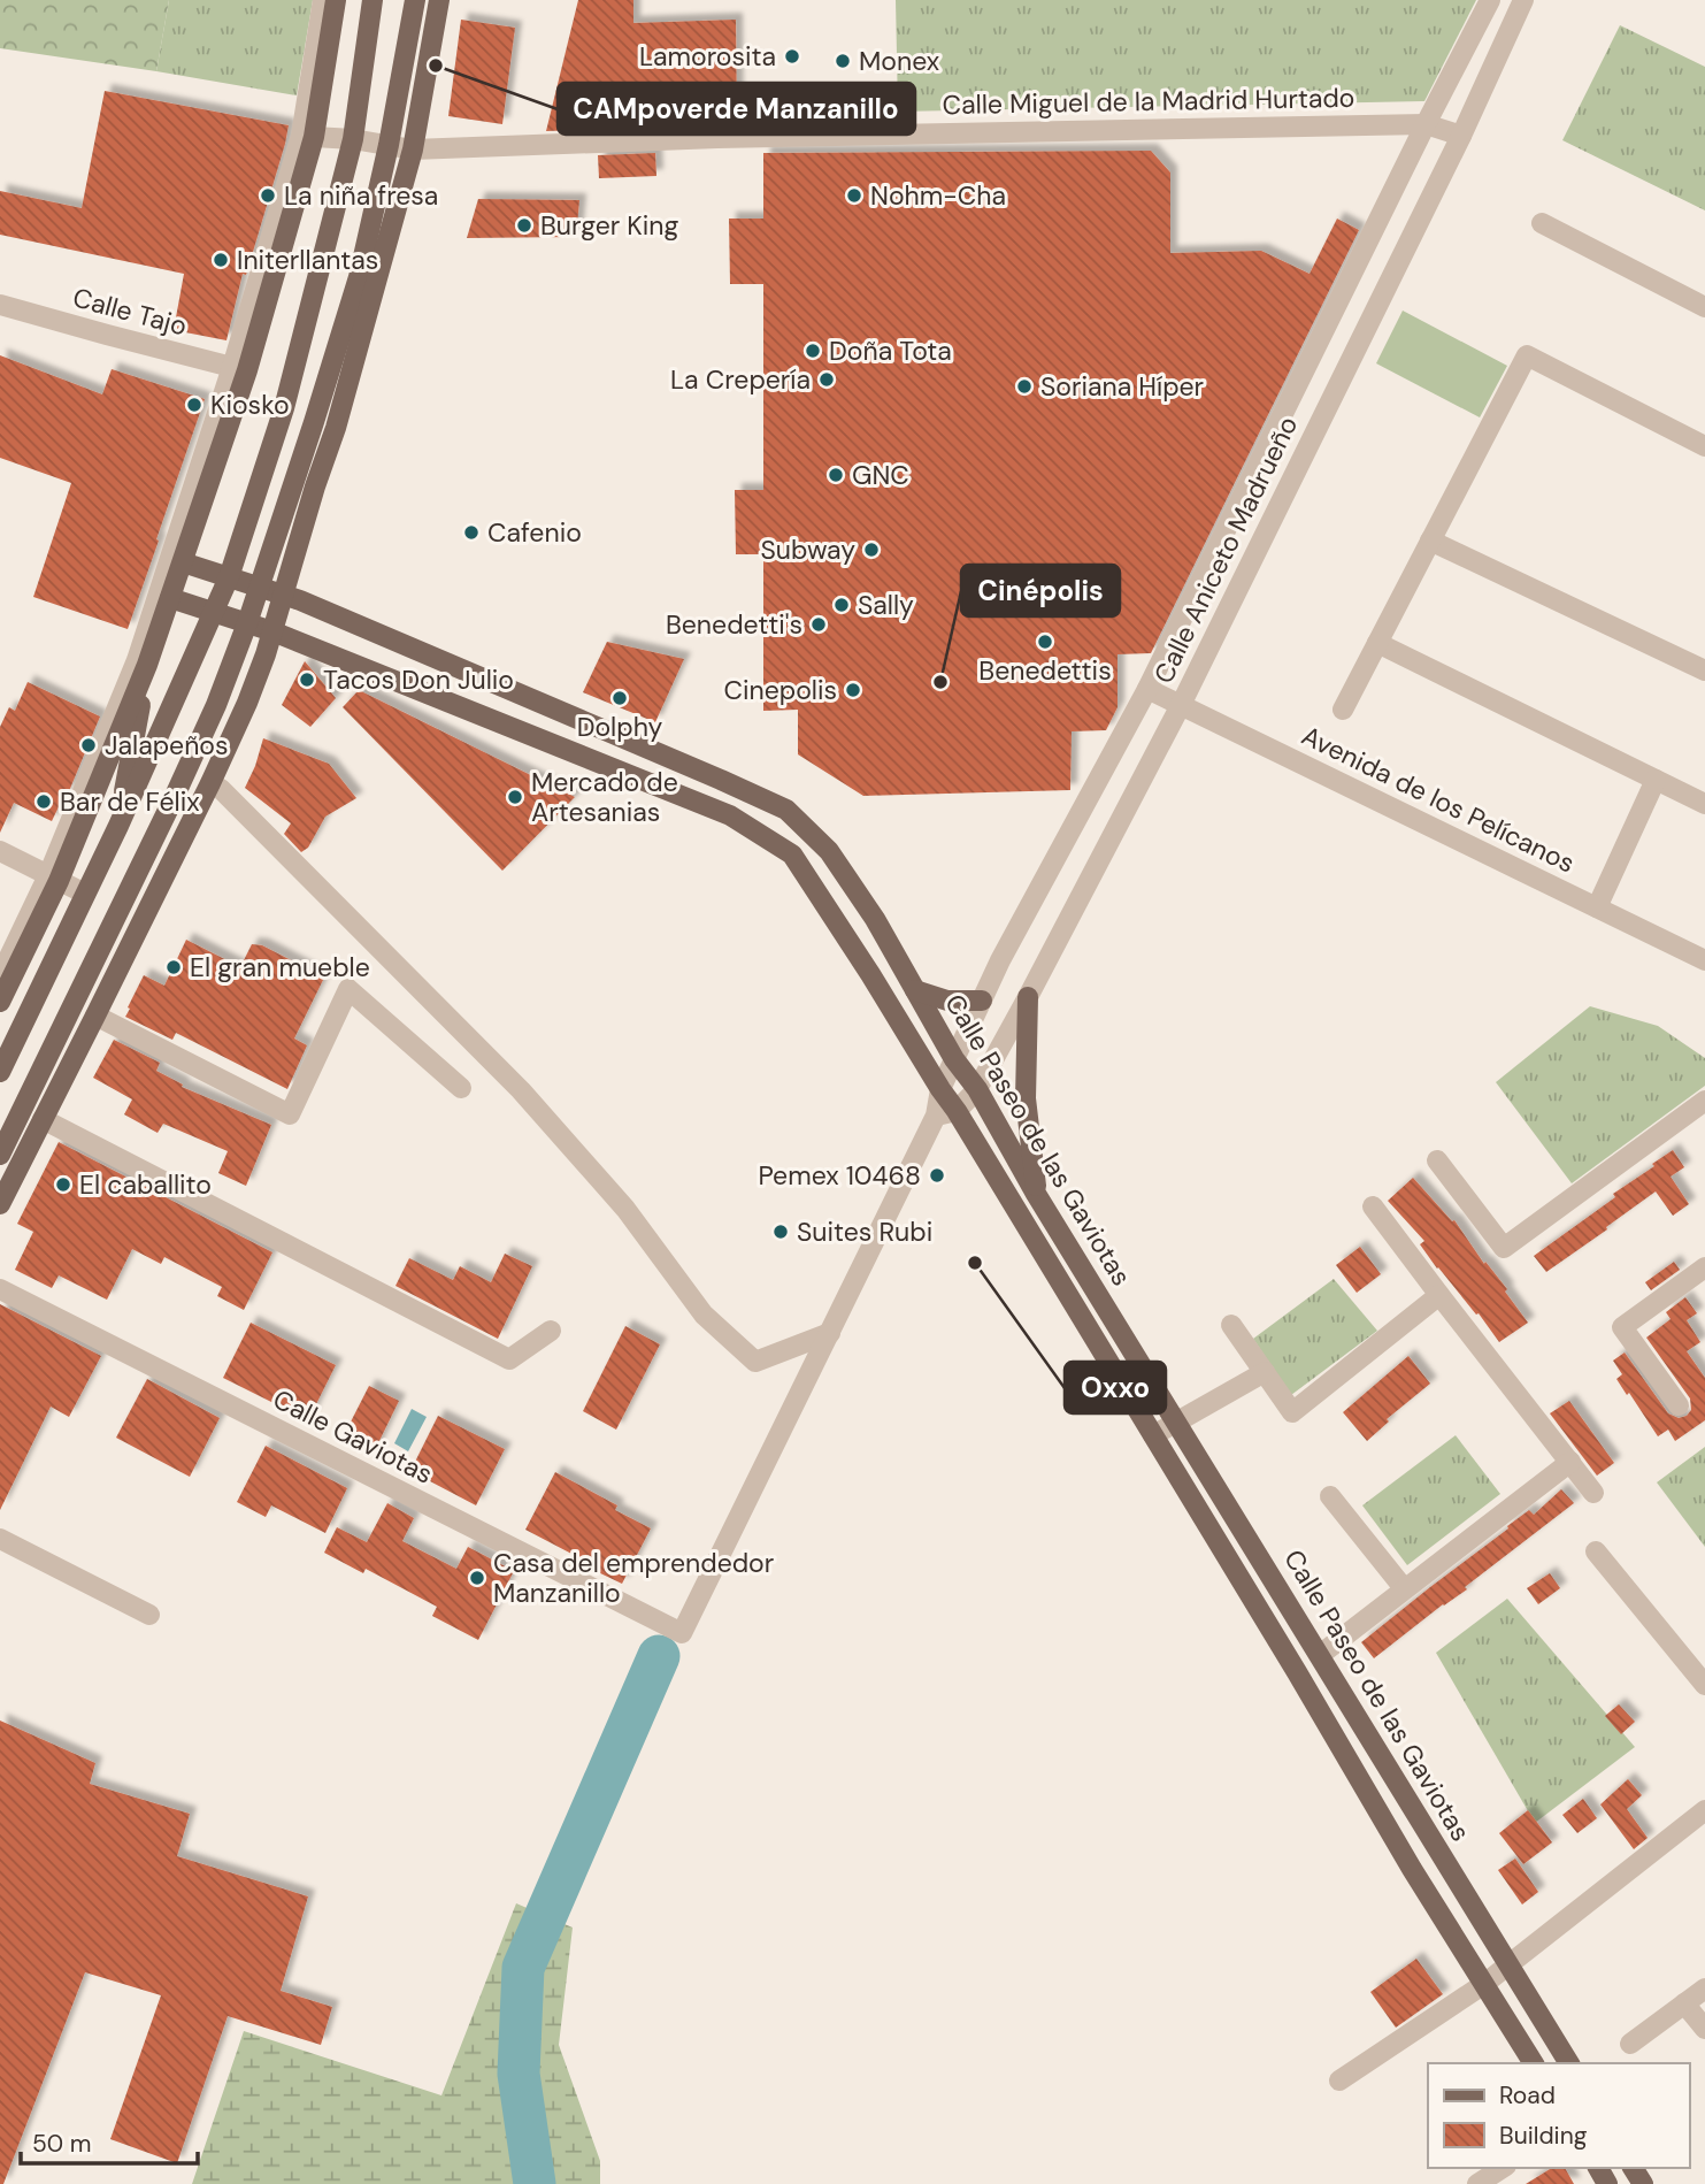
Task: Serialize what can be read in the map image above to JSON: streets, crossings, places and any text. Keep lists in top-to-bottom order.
{
  "streets": {
    "main road": ["Calle Paseo de las Gaviotas"],
    "street": [
      "Calle Miguel de la Madrid Hurtado",
      "Calle Tajo",
      "Calle Aniceto Madrueño",
      "Avenida de los Pelícanos",
      "Calle Gaviotas"
    ]
  },
  "crossings": [
    ["Calle Miguel de la Madrid Hurtado", "Calle Aniceto Madrueño"],
    ["Calle Aniceto Madrueño", "Avenida de los Pelícanos"],
    ["Calle Aniceto Madrueño", "Calle Paseo de las Gaviotas"],
    ["Calle Aniceto Madrueño", "Calle Gaviotas"]
  ],
  "places": [
    "Lamorosita",
    "Monex",
    "CAMpoverde Manzanillo",
    "La niña fresa",
    "Nohm-Cha",
    "Burger King",
    "Initerllantas",
    "Doña Tota",
    "La Crepería",
    "Soriana Híper",
    "Kiosko",
    "GNC",
    "Cafenio",
    "Subway",
    "Sally",
    "Benedetti's",
    "Benedettis",
    "Tacos Don Julio",
    "Cinépolis",
    "Cinepolis",
    "Dolphy",
    "Jalapeños",
    "Mercado de Artesanias",
    "Bar de Félix",
    "El gran mueble",
    "Pemex 10468",
    "El caballito",
    "Suites Rubi",
    "Oxxo",
    "Casa del emprendedor Manzanillo"
  ],
  "legend": ["Road", "Building"],
  "scale_bar": "50 m"
}
